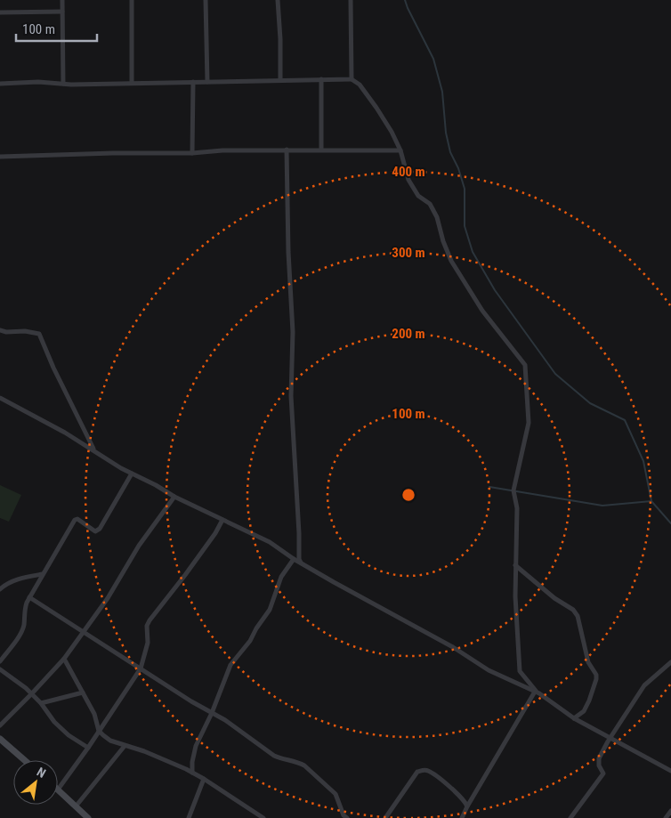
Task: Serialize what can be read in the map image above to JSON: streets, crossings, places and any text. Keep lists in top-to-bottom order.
{
  "scale_bar": "100 m",
  "north": "top right",
  "rings": [
    "400 m",
    "300 m",
    "200 m",
    "100 m"
  ]
}
